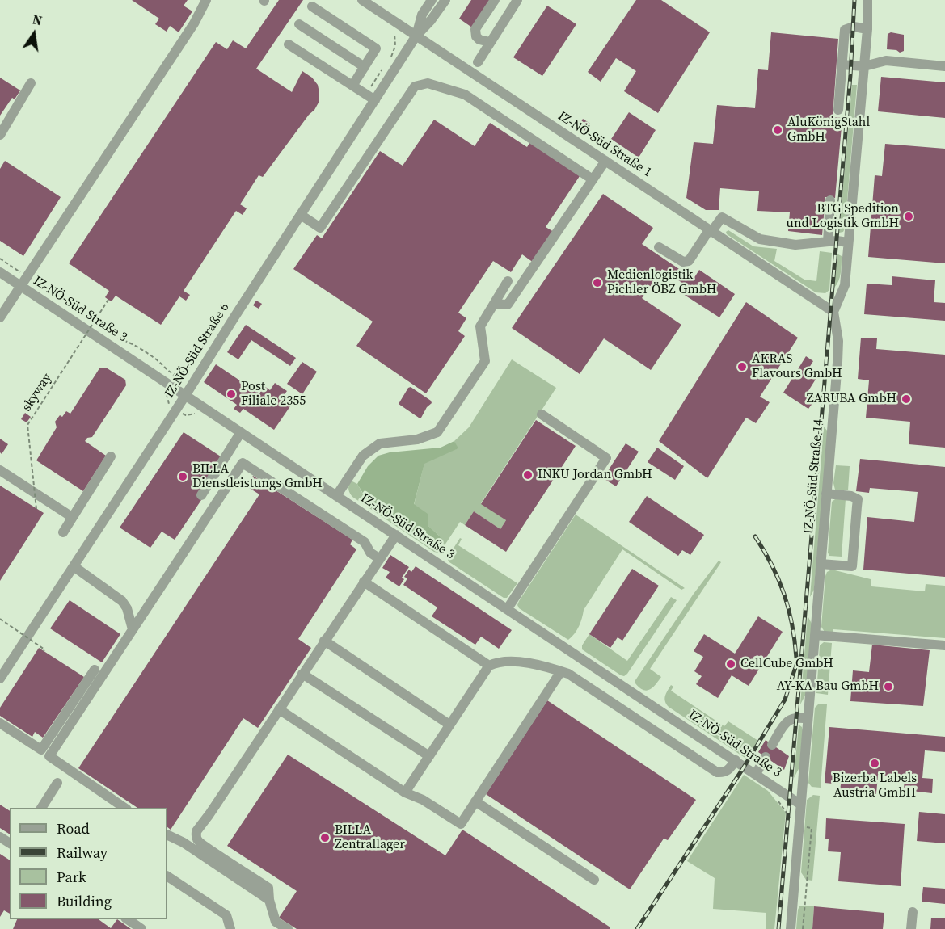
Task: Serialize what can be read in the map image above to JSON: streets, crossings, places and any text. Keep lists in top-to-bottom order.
{
  "streets": {
    "street": [
      "IZ-NÖ-Süd Straße 1",
      "IZ-NÖ-Süd Straße 3",
      "IZ-NÖ-Süd Straße 6",
      "IZ-NÖ-Süd Straße 14"
    ],
    "path": ["skyway"]
  },
  "crossings": [
    ["IZ-NÖ-Süd Straße 1", "IZ-NÖ-Süd Straße 6"],
    ["IZ-NÖ-Süd Straße 1", "IZ-NÖ-Süd Straße 14"],
    ["IZ-NÖ-Süd Straße 3", "IZ-NÖ-Süd Straße 6"],
    ["IZ-NÖ-Süd Straße 3", "IZ-NÖ-Süd Straße 14"]
  ],
  "places": [
    "AluKönigStahl GmbH",
    "BTG Spedition und Logistik GmbH",
    "Medienlogistik Pichler ÖBZ GmbH",
    "AKRAS Flavours GmbH",
    "Post Filiale 2355",
    "ZARUBA GmbH",
    "INKU Jordan GmbH",
    "BILLA Dienstleistungs GmbH",
    "CellCube GmbH",
    "AY-KA Bau GmbH",
    "Bizerba Labels Austria GmbH",
    "BILLA Zentrallager"
  ],
  "legend": [
    "Road",
    "Railway",
    "Park",
    "Building"
  ],
  "north": "top"
}
